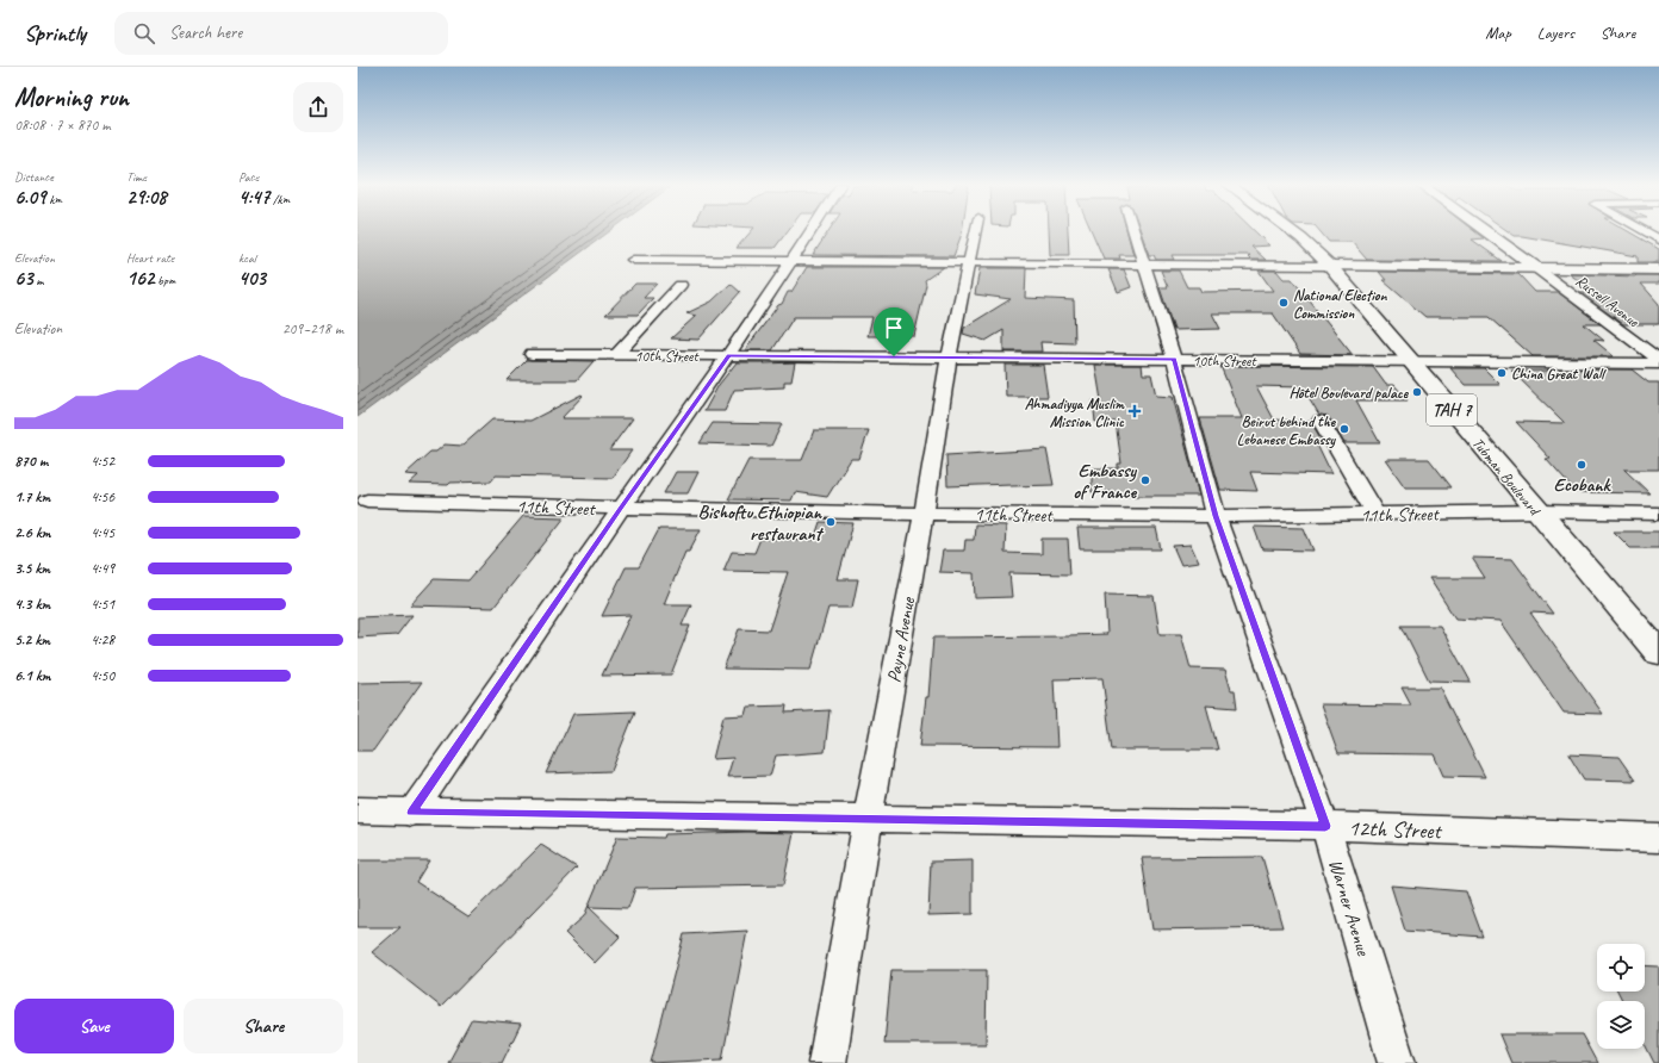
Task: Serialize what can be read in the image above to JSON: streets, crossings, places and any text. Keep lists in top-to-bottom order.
{
  "streets": {
    "main road": ["TAH 7", "Tubman Boulevard"],
    "street": [
      "Russell Avenue",
      "10th Street",
      "11th Street",
      "Payne Avenue",
      "12th Street",
      "Warner Avenue"
    ]
  },
  "crossings": [
    ["10th Street", "Tubman Boulevard"],
    ["10th Street", "Payne Avenue"],
    ["10th Street", "Warner Avenue"],
    ["Tubman Boulevard", "11th Street"],
    ["11th Street", "Payne Avenue"],
    ["11th Street", "Warner Avenue"],
    ["Payne Avenue", "12th Street"],
    ["12th Street", "Warner Avenue"]
  ],
  "places": {
    "other": [
      "National Election Commission",
      "China Great Wall",
      "Hôtel Boulevard palace",
      "Beirut behind the Lebanese Embassy",
      "Ecobank",
      "Embassy of France",
      "Bishoftu Ethiopian restaurant"
    ],
    "health": ["Ahmadiyya Muslim Mission Clinic"]
  },
  "page": {
    "header": "Sprintly",
    "search": "Search here",
    "nav": ["Map", "Layers", "Share"],
    "heading": ["Morning run", "08:08 · 7 × 870 m"],
    "stats": [
      ["Distance", "6.09 km"],
      ["Time", "29:08"],
      ["Pace", "4:47 /km"],
      ["Elevation", "63 m"],
      ["Heart rate", "162 bpm"],
      ["kcal", "403"]
    ],
    "chart": ["Elevation", "209–218 m"],
    "list": [
      {
        "name": "870 m",
        "note": "4:52"
      },
      {
        "name": "1.7 km",
        "note": "4:56"
      },
      {
        "name": "2.6 km",
        "note": "4:45"
      },
      {
        "name": "3.5 km",
        "note": "4:49"
      },
      {
        "name": "4.3 km",
        "note": "4:51"
      },
      {
        "name": "5.2 km",
        "note": "4:28"
      },
      {
        "name": "6.1 km",
        "note": "4:50"
      }
    ],
    "buttons": ["Save", "Share"]
  }
}
